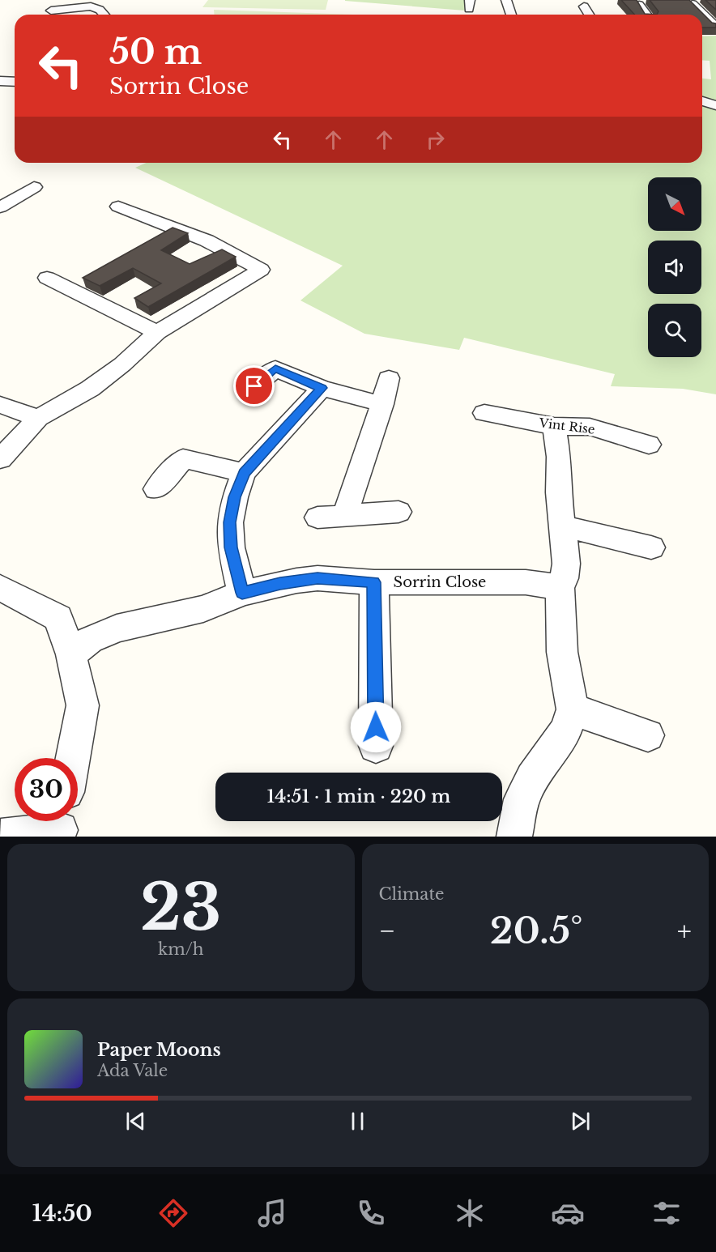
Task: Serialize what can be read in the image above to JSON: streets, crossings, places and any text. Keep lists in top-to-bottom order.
{
  "streets": {
    "street": ["Vint Rise", "Sorrin Close"]
  },
  "north": "bottom right",
  "page": {
    "turn": ["50 m", "Sorrin Close"],
    "limit": "30",
    "trip": "14:51 · 1 min · 220 m",
    "tile": [
      ["23", "km/h"],
      "Climate"
    ],
    "heat": ["−", "20.5°", "+"],
    "song": ["Paper Moons", "Ada Vale"],
    "tabs": "14:50"
  }
}
